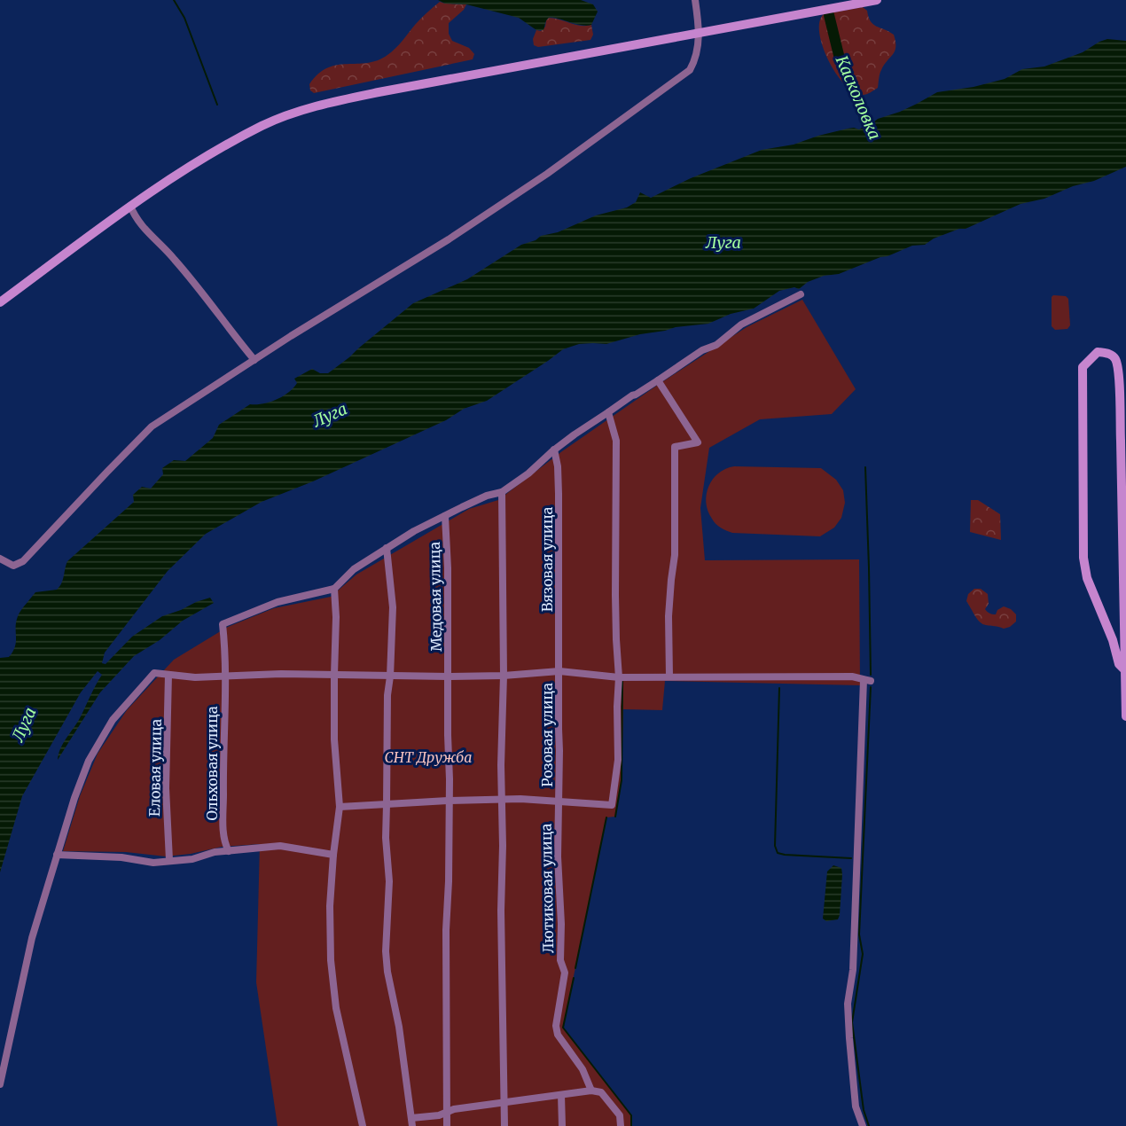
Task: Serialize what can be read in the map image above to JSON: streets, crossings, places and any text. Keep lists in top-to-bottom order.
{
  "streets": {
    "street": [
      "Вязовая улица",
      "Медовая улица",
      "Розовая улица",
      "Ольховая улица",
      "Еловая улица",
      "Лютиковая улица"
    ]
  },
  "crossings": [
    ["Вязовая улица", "Розовая улица"],
    ["Розовая улица", "Лютиковая улица"]
  ],
  "water": ["Касколовка", "Луга"],
  "parks": ["СНТ Дружба"]
}
